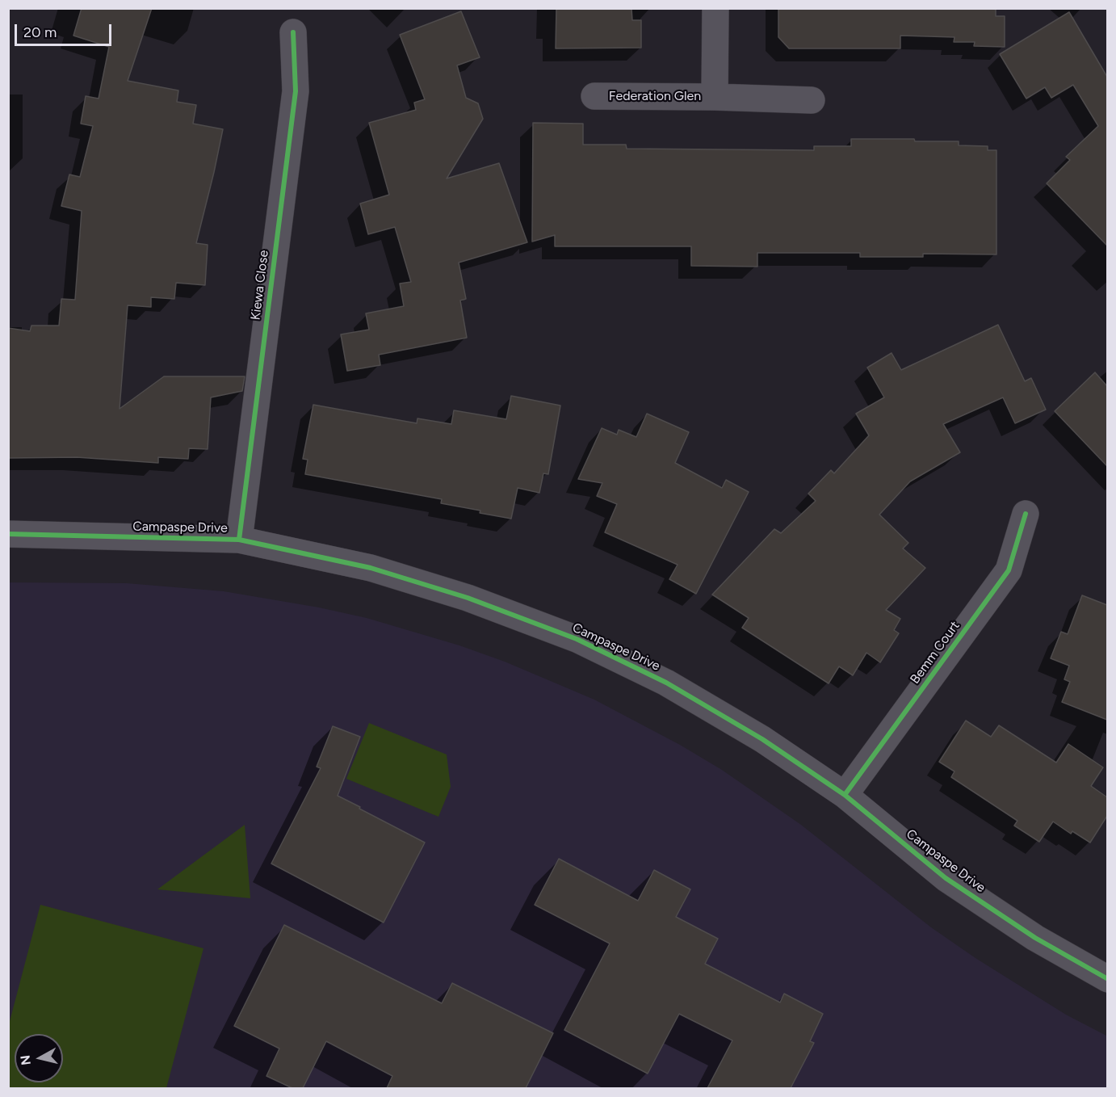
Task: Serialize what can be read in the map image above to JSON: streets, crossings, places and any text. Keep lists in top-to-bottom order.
{
  "streets": {
    "street": [
      "Federation Glen",
      "Kiewa Close",
      "Campaspe Drive",
      "Bemm Court"
    ]
  },
  "crossings": [
    ["Kiewa Close", "Campaspe Drive"],
    ["Campaspe Drive", "Bemm Court"]
  ],
  "scale_bar": "20 m",
  "north": "left"
}
